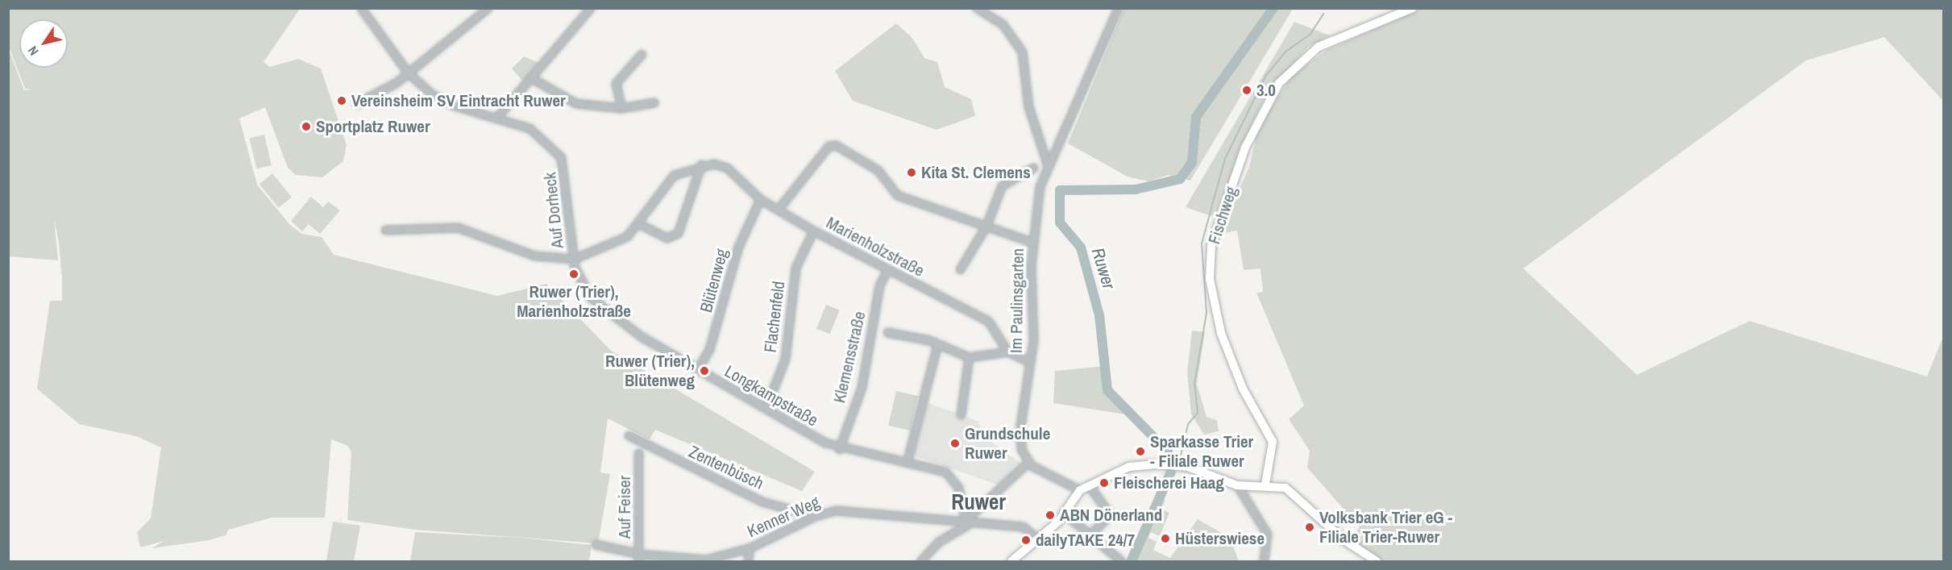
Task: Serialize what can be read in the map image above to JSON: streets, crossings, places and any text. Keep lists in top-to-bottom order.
{
  "streets": {
    "main road": ["Fischweg"],
    "street": [
      "Auf Dorheck",
      "Marienholzstraße",
      "Blütenweg",
      "Im Paulinsgarten",
      "Flachenfeld",
      "Klemensstraße",
      "Longkampstraße",
      "Zentenbüsch",
      "Auf Feiser",
      "Kenner Weg"
    ]
  },
  "crossings": [
    ["Auf Dorheck", "Marienholzstraße"],
    ["Auf Dorheck", "Longkampstraße"],
    ["Marienholzstraße", "Blütenweg"],
    ["Marienholzstraße", "Flachenfeld"],
    ["Marienholzstraße", "Klemensstraße"],
    ["Marienholzstraße", "Longkampstraße"],
    ["Blütenweg", "Longkampstraße"],
    ["Flachenfeld", "Longkampstraße"],
    ["Klemensstraße", "Longkampstraße"],
    ["Longkampstraße", "Kenner Weg"],
    ["Zentenbüsch", "Kenner Weg"],
    ["Auf Feiser", "Kenner Weg"]
  ],
  "districts": ["Ruwer"],
  "water": ["Ruwer"],
  "places": [
    "3.0",
    "Vereinsheim SV Eintracht Ruwer",
    "Sportplatz Ruwer",
    "Kita St. Clemens",
    "Ruwer (Trier), Marienholzstraße",
    "Ruwer (Trier), Blütenweg",
    "Grundschule Ruwer",
    "Sparkasse Trier - Filiale Ruwer",
    "Fleischerei Haag",
    "ABN Dönerland",
    "Volksbank Trier eG - Filiale Trier-Ruwer",
    "Hüsterswiese",
    "dailyTAKE 24/7"
  ],
  "north": "bottom left"
}
